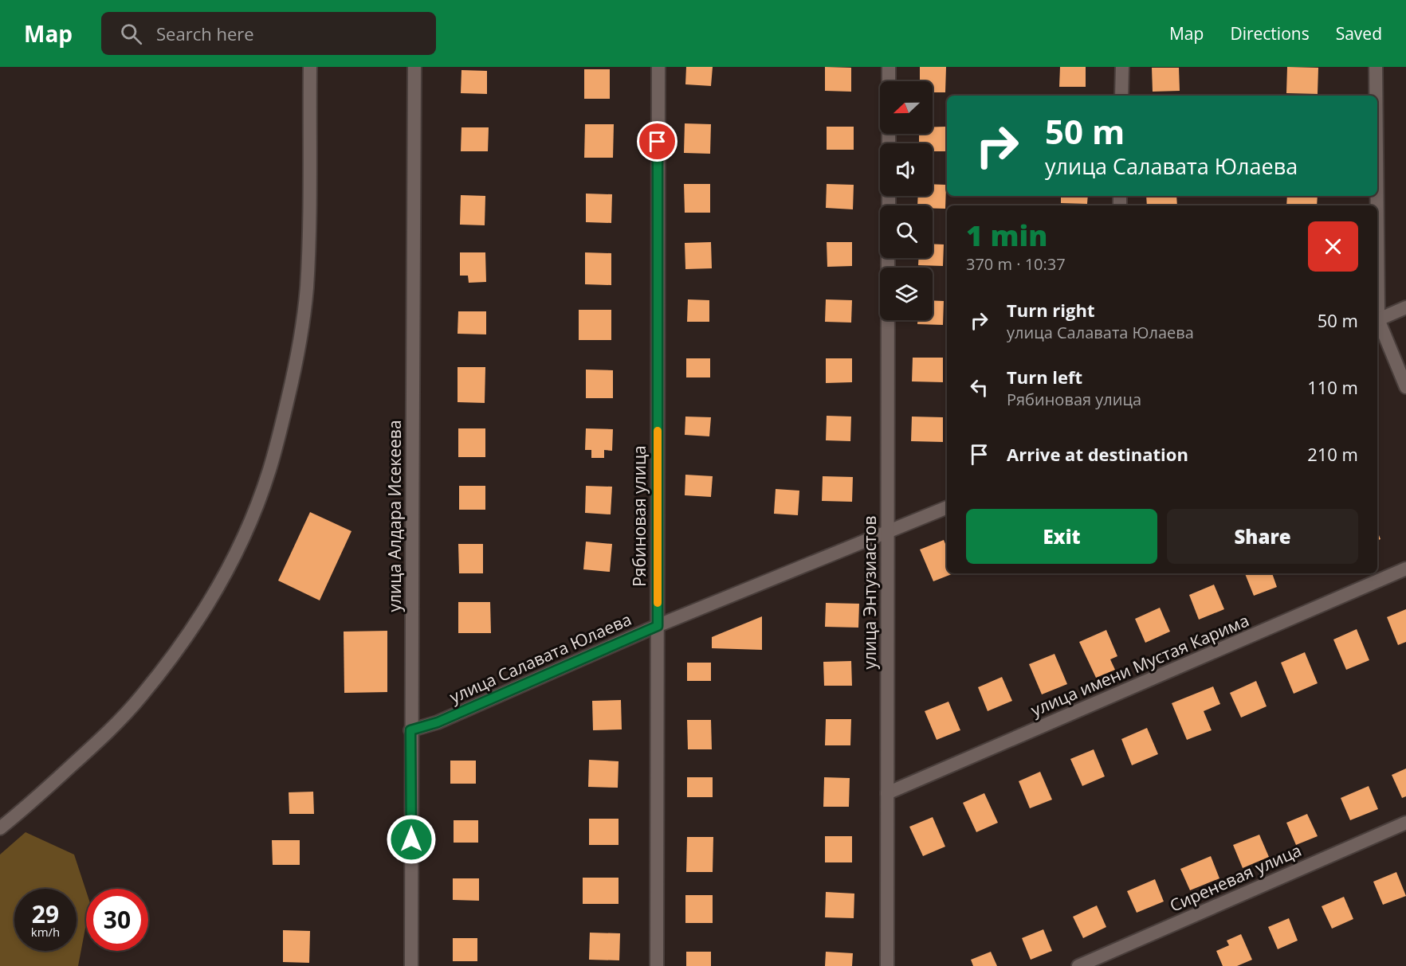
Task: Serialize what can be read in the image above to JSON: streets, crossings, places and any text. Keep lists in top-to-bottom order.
{
  "streets": {
    "street": [
      "улица Алдара Исекеева",
      "Рябиновая улица",
      "улица Энтузиастов",
      "улица Салавата Юлаева",
      "улица имени Мустая Карима",
      "Сиреневая улица"
    ]
  },
  "crossings": [
    ["улица Алдара Исекеева", "улица Салавата Юлаева"],
    ["Рябиновая улица", "улица Салавата Юлаева"],
    ["улица Энтузиастов", "улица Салавата Юлаева"],
    ["улица Энтузиастов", "улица имени Мустая Карима"]
  ],
  "north": "left",
  "page": {
    "header": "Map",
    "search": "Search here",
    "nav": ["Map", "Directions", "Saved"],
    "turn": ["50 m", "улица Салавата Юлаева"],
    "heading": ["1 min", "370 m · 10:37"],
    "list": [
      {
        "name": "Turn right",
        "note": "улица Салавата Юлаева",
        "value": "50 m"
      },
      {
        "name": "Turn left",
        "note": "Рябиновая улица",
        "value": "110 m"
      },
      {
        "name": "Arrive at destination",
        "value": "210 m"
      }
    ],
    "buttons": ["Exit", "Share"],
    "speed": "29 km/h",
    "limit": "30"
  }
}
